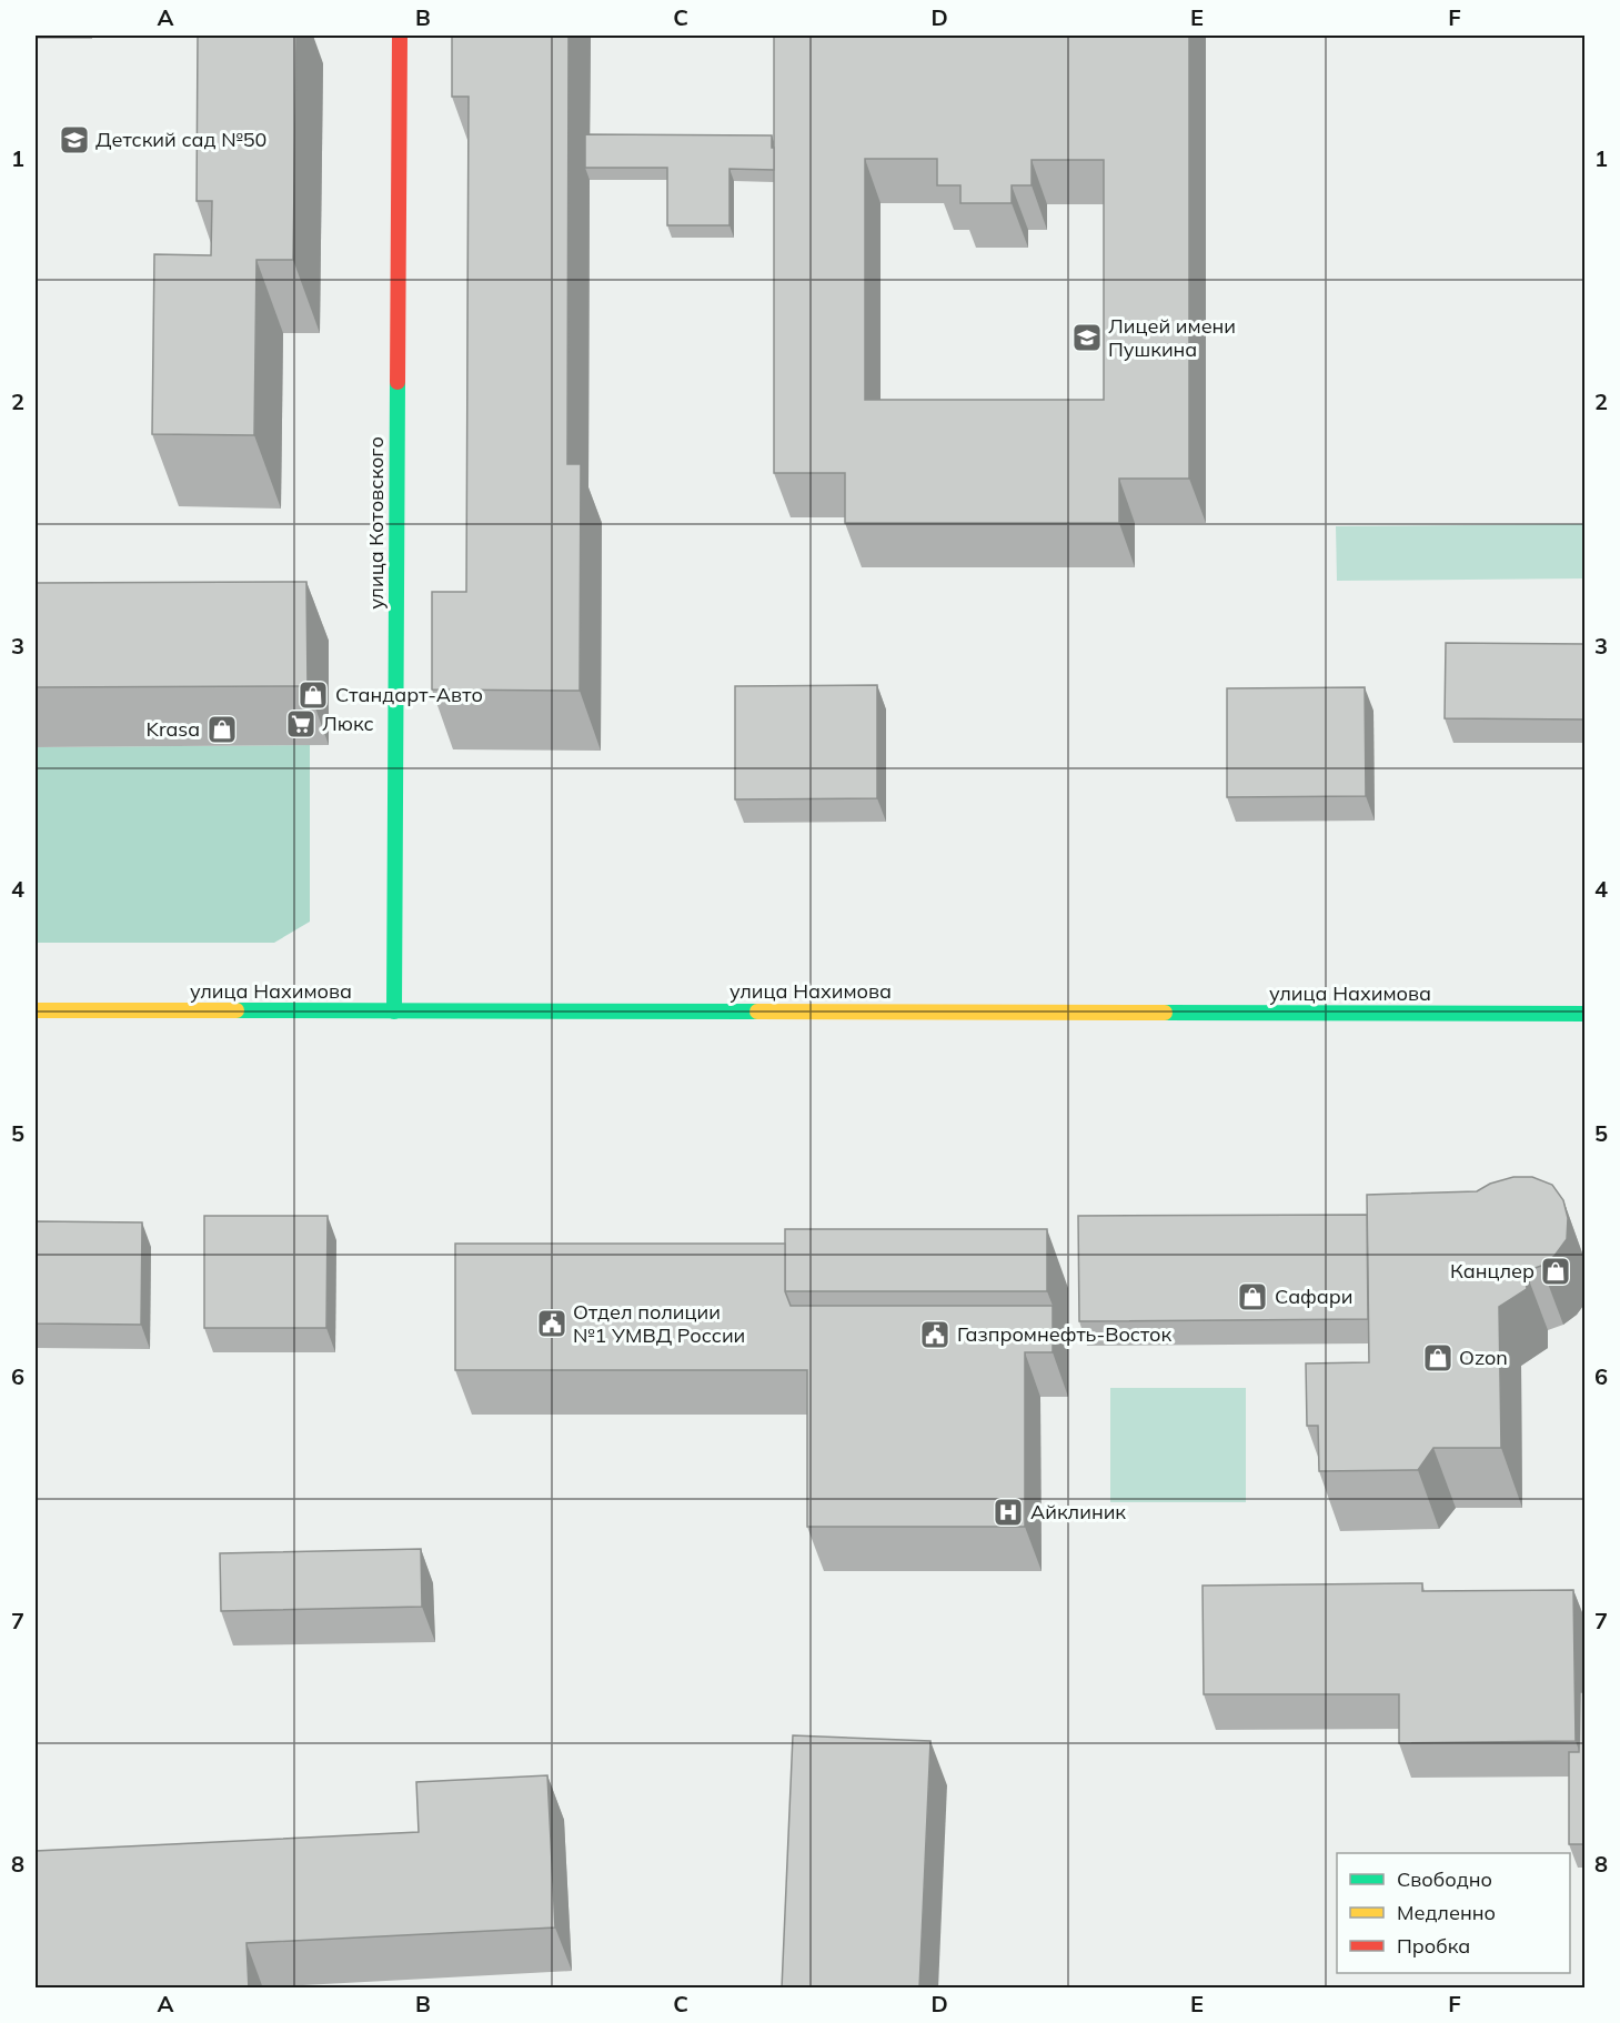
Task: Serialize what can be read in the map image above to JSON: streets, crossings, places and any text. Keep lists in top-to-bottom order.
{
  "streets": {
    "main road": ["улица Котовского", "улица Нахимова"]
  },
  "crossings": [
    ["улица Котовского", "улица Нахимова"]
  ],
  "places": {
    "school or university": ["Детский сад №50", "Лицей имени Пушкина"],
    "shop": [
      "Стандарт-Авто",
      "Krasa",
      "Канцлер",
      "Сафари",
      "Ozon"
    ],
    "supermarket": ["Люкс"],
    "public building": ["Отдел полиции №1 УМВД России", "Газпромнефть-Восток"],
    "hospital": ["Айклиник"]
  },
  "legend": ["Свободно", "Медленно", "Пробка"],
  "grid": {
    "columns": [
      "A",
      "B",
      "C",
      "D",
      "E",
      "F"
    ],
    "rows": [
      "1",
      "2",
      "3",
      "4",
      "5",
      "6",
      "7",
      "8"
    ]
  }
}
